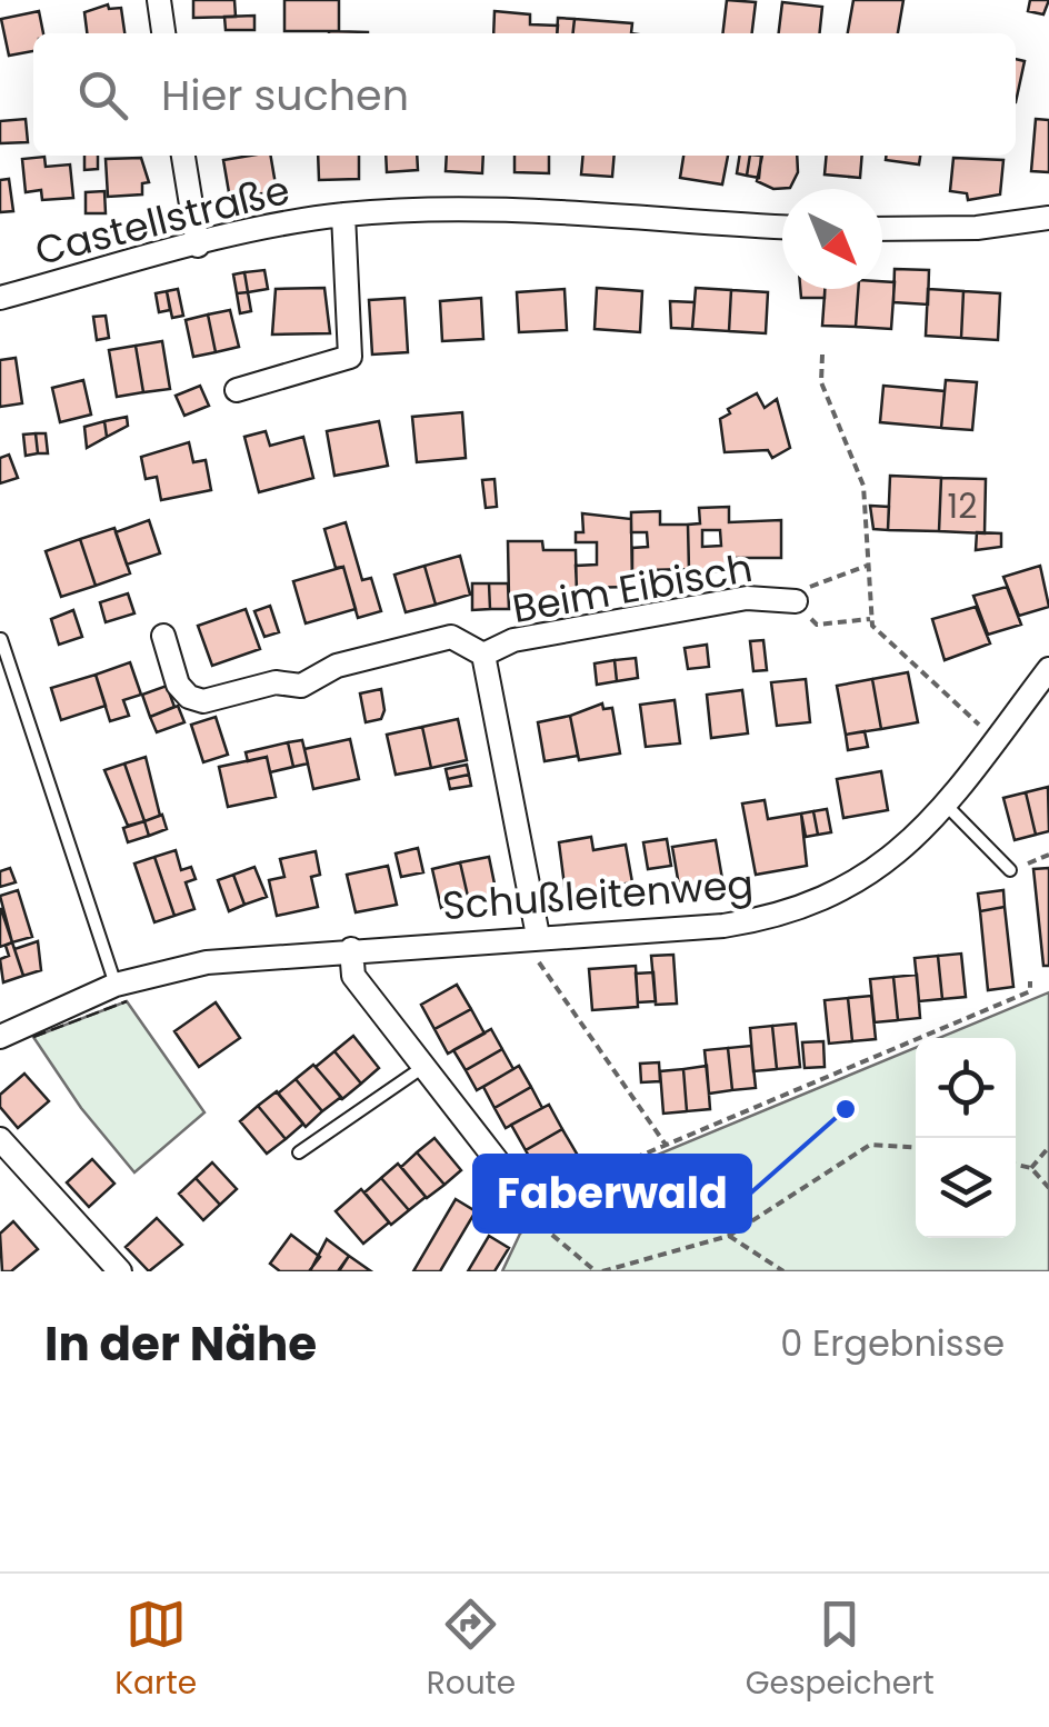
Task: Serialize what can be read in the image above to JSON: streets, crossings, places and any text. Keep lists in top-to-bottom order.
{
  "streets": {
    "street": ["Castellstraße", "Beim Eibisch", "Schußleitenweg"]
  },
  "crossings": [
    ["Beim Eibisch", "Schußleitenweg"]
  ],
  "places": ["Faberwald"],
  "house_numbers": ["12"],
  "north": "bottom right",
  "page": {
    "search": "Hier suchen",
    "heading": ["In der Nähe", "0 Ergebnisse"],
    "nav": ["Karte", "Route", "Gespeichert"]
  }
}
